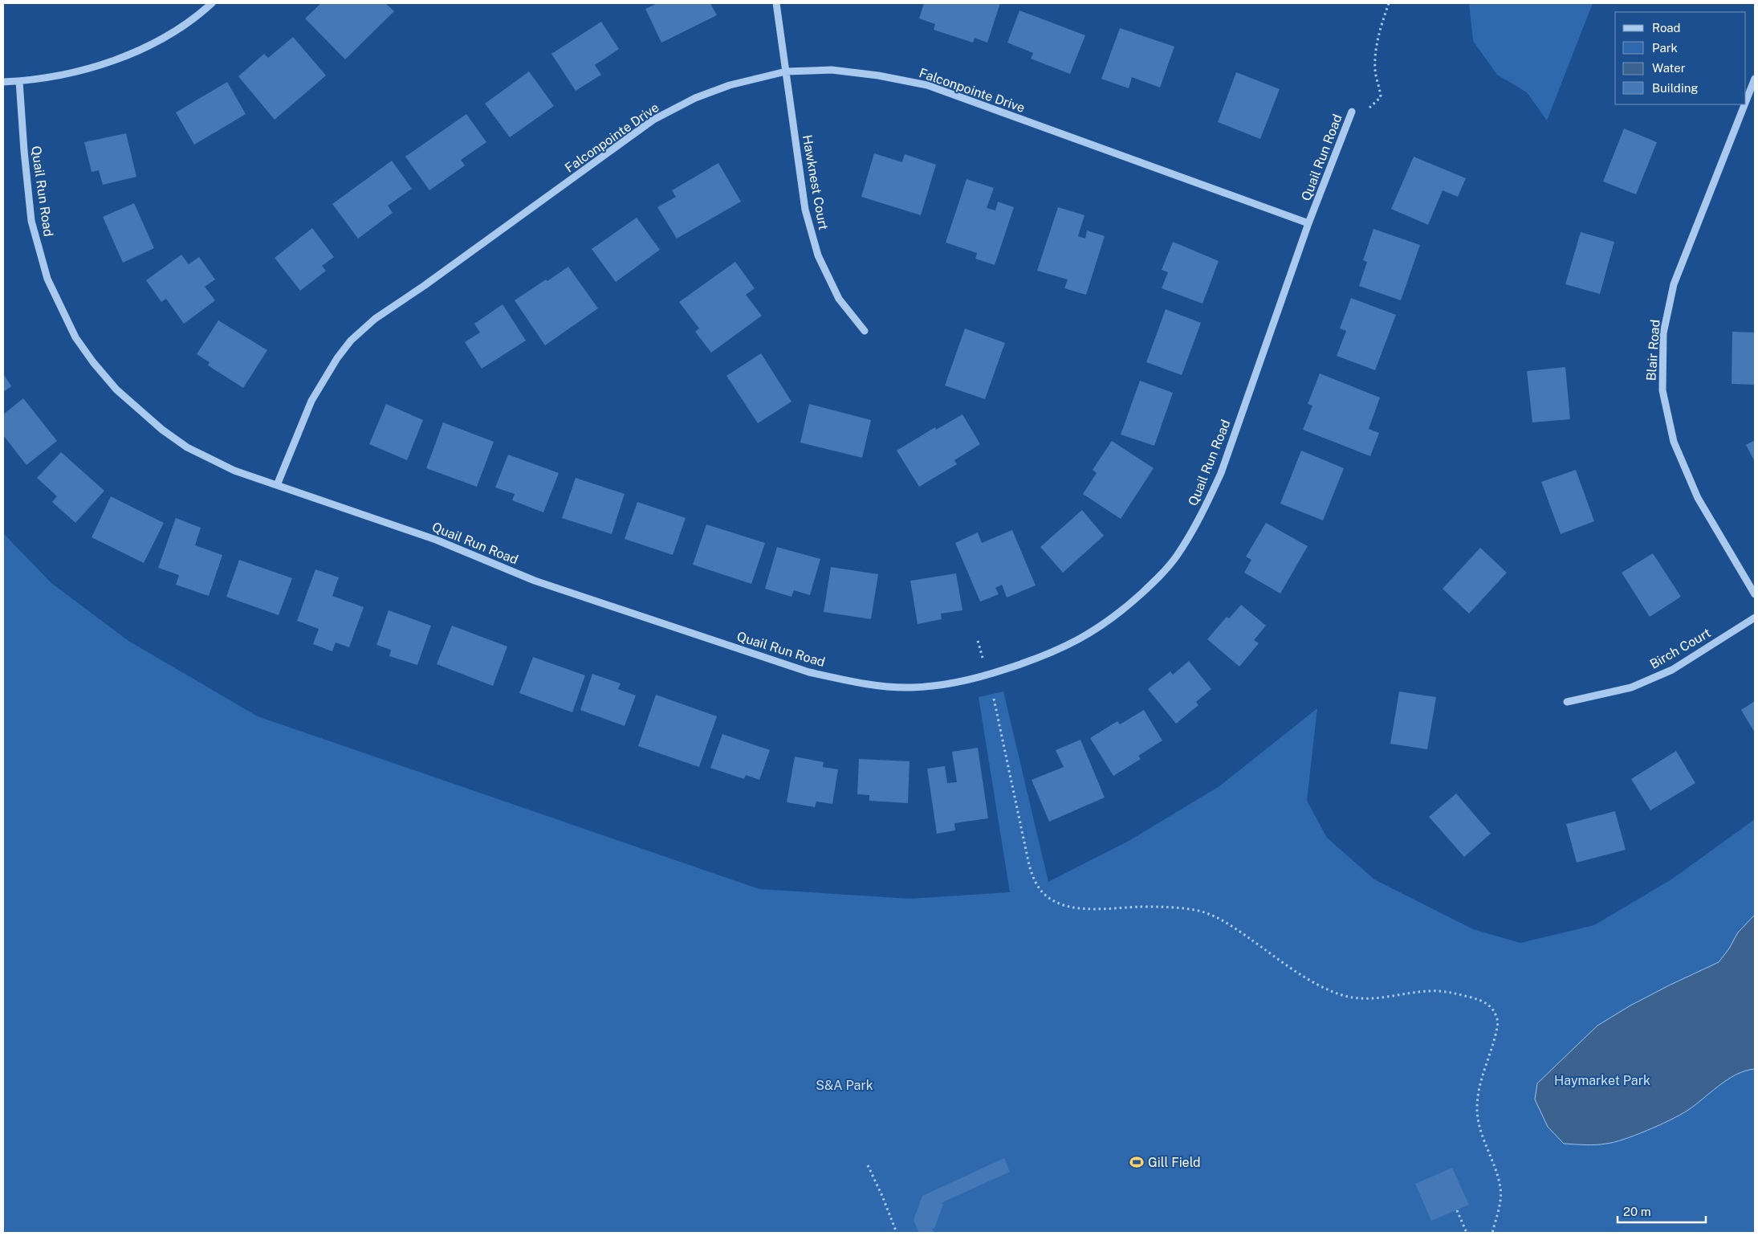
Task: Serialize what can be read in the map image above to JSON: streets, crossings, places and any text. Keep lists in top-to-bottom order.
{
  "streets": {
    "street": [
      "Falconpointe Drive",
      "Quail Run Road",
      "Hawknest Court",
      "Blair Road",
      "Birch Court"
    ]
  },
  "crossings": [
    ["Falconpointe Drive", "Quail Run Road"],
    ["Falconpointe Drive", "Hawknest Court"]
  ],
  "parks": ["Haymarket Park", "S&A Park"],
  "places": {
    "sports": ["Gill Field"]
  },
  "legend": [
    "Road",
    "Park",
    "Water",
    "Building"
  ],
  "scale_bar": "20 m"
}
